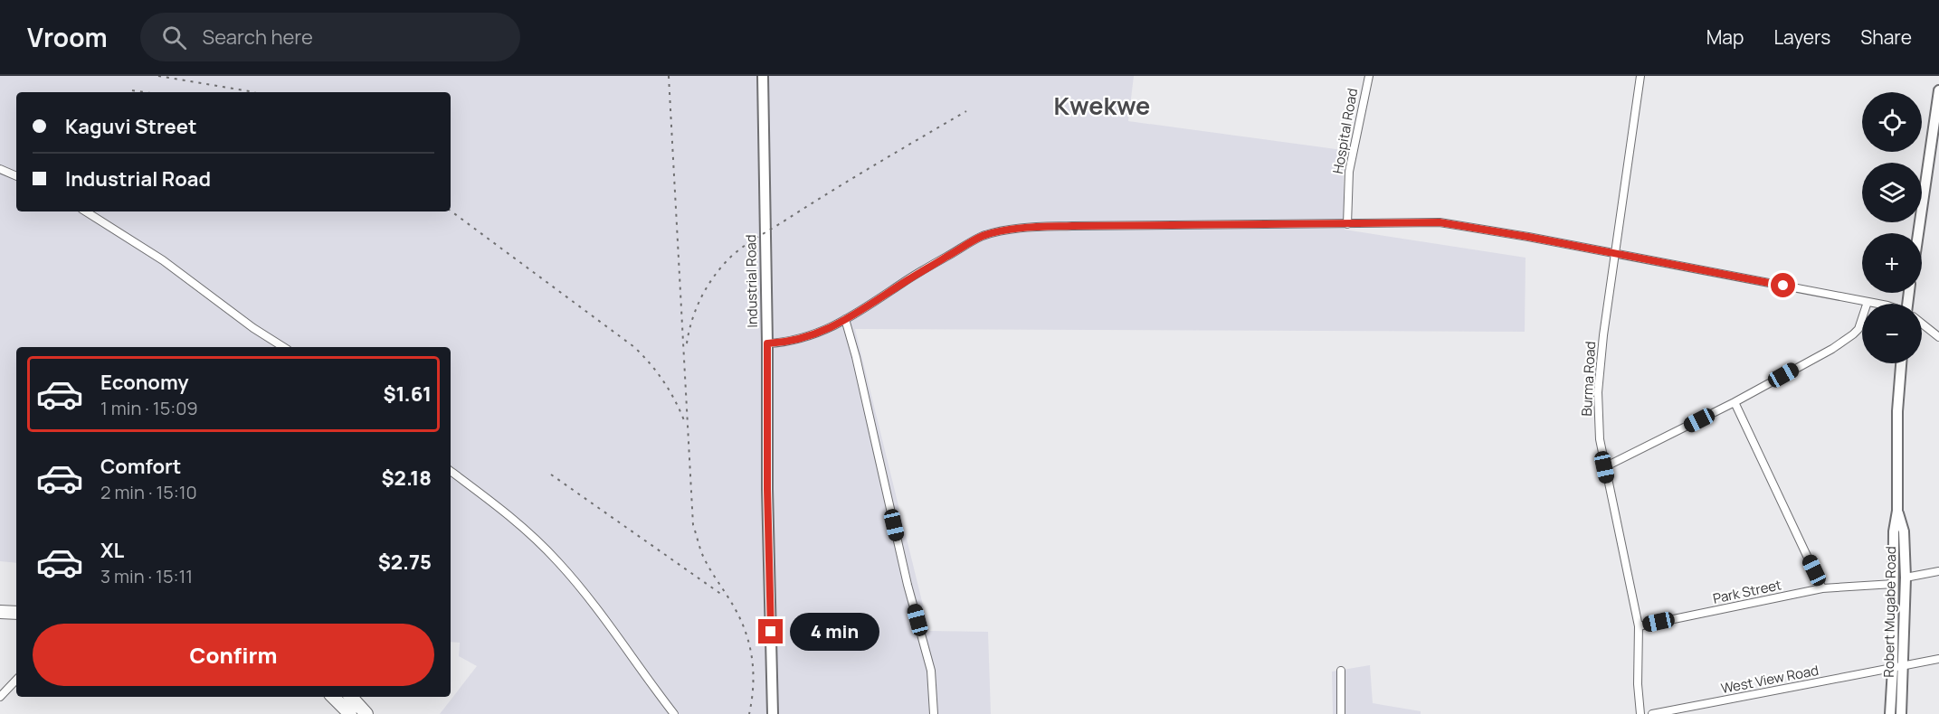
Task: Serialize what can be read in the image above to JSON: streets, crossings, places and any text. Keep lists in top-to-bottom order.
{
  "streets": {
    "main road": ["Industrial Road", "Robert Mugabe Road"],
    "street": [
      "Hospital Road",
      "Burma Road",
      "Park Street",
      "West View Road"
    ]
  },
  "crossings": [
    ["Burma Road", "Park Street"],
    ["Park Street", "Robert Mugabe Road"],
    ["Robert Mugabe Road", "West View Road"]
  ],
  "districts": ["Kwekwe"],
  "page": {
    "header": "Vroom",
    "search": "Search here",
    "nav": ["Map", "Layers", "Share"],
    "map_buttons": ["+", "−"],
    "banner": ["Kaguvi Street", "Industrial Road"],
    "list": [
      {
        "name": "Economy",
        "note": "1 min · 15:09",
        "value": "$1.61"
      },
      {
        "name": "Comfort",
        "note": "2 min · 15:10",
        "value": "$2.18"
      },
      {
        "name": "XL",
        "note": "3 min · 15:11",
        "value": "$2.75"
      }
    ],
    "bubble": "4 min",
    "buttons": "Confirm"
  }
}
